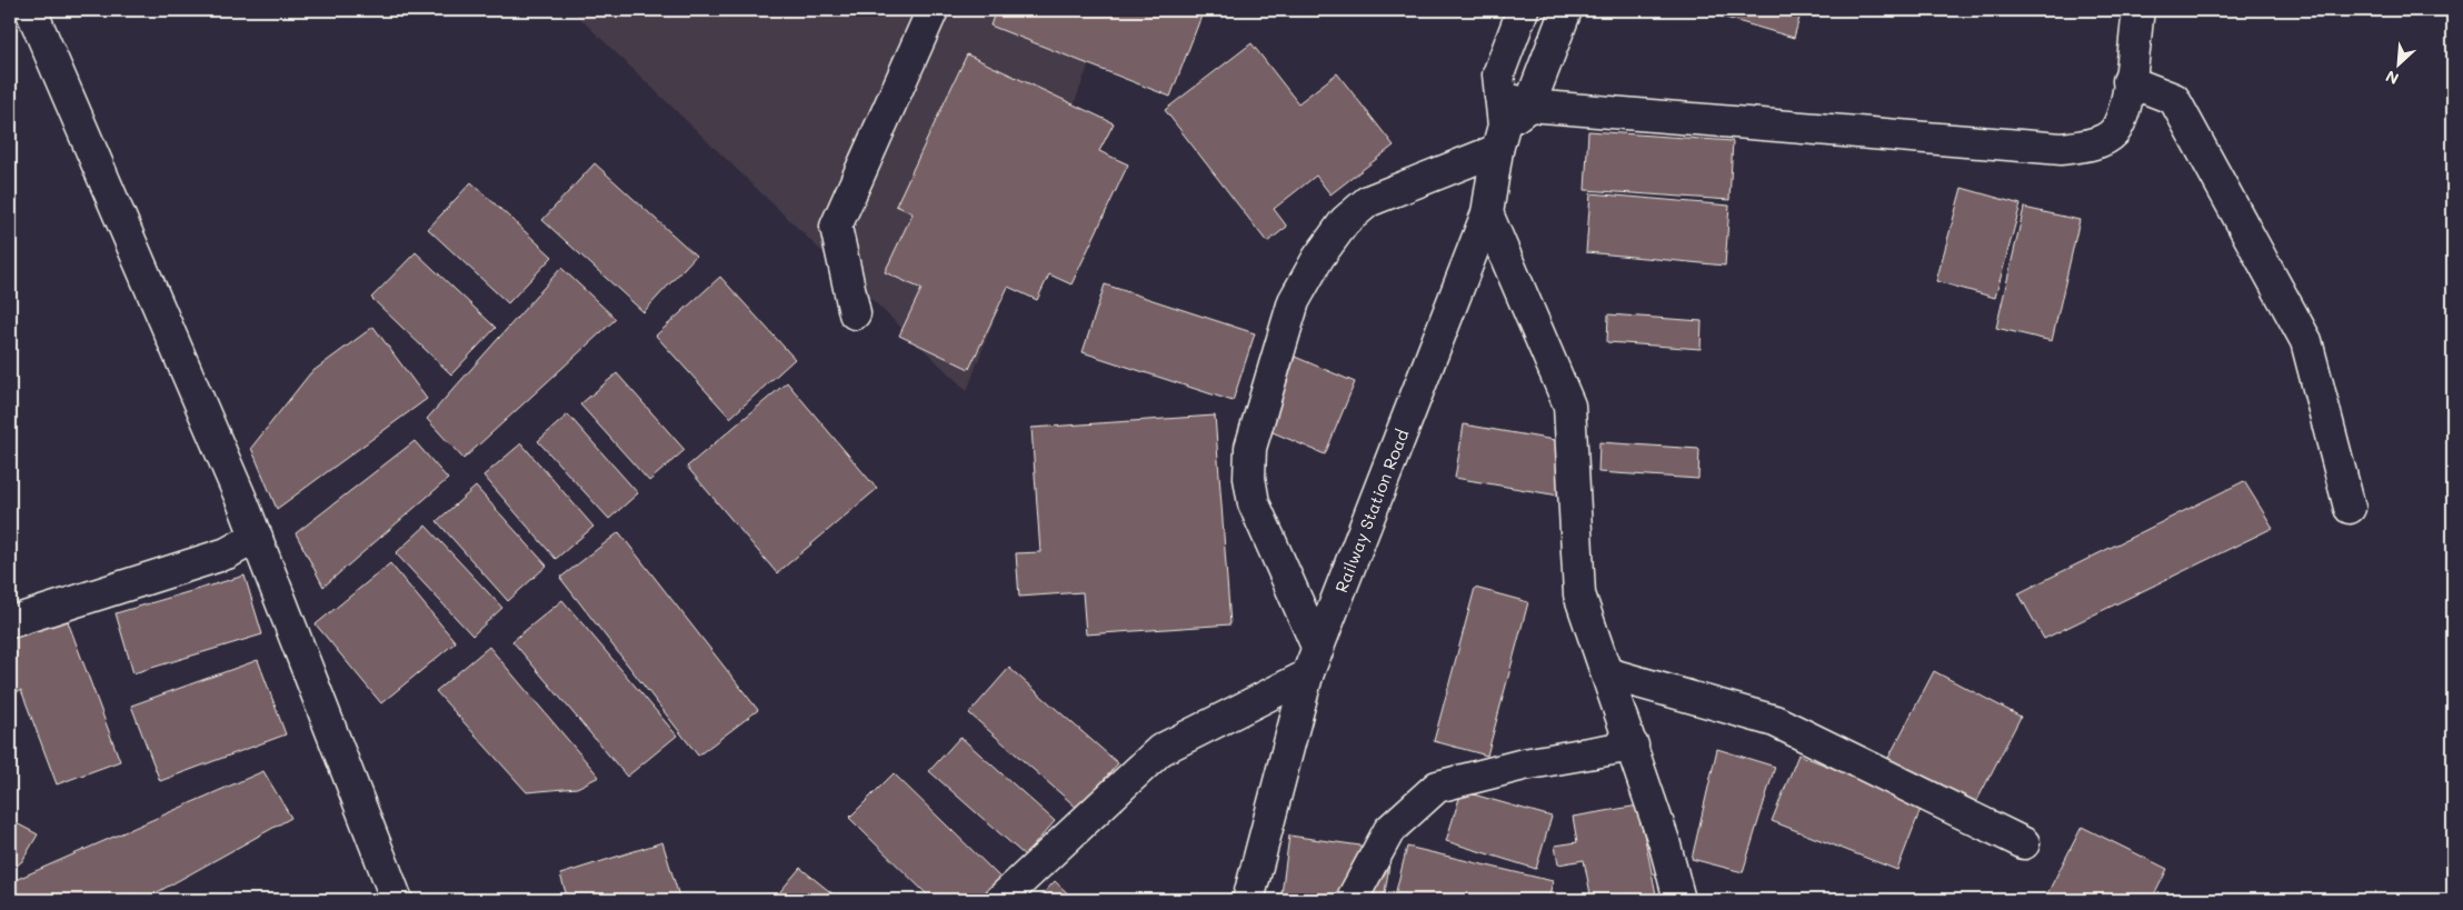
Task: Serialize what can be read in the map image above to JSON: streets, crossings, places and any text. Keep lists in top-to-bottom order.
{
  "streets": {
    "street": ["Railway Station Road"]
  },
  "north": "bottom left"
}
